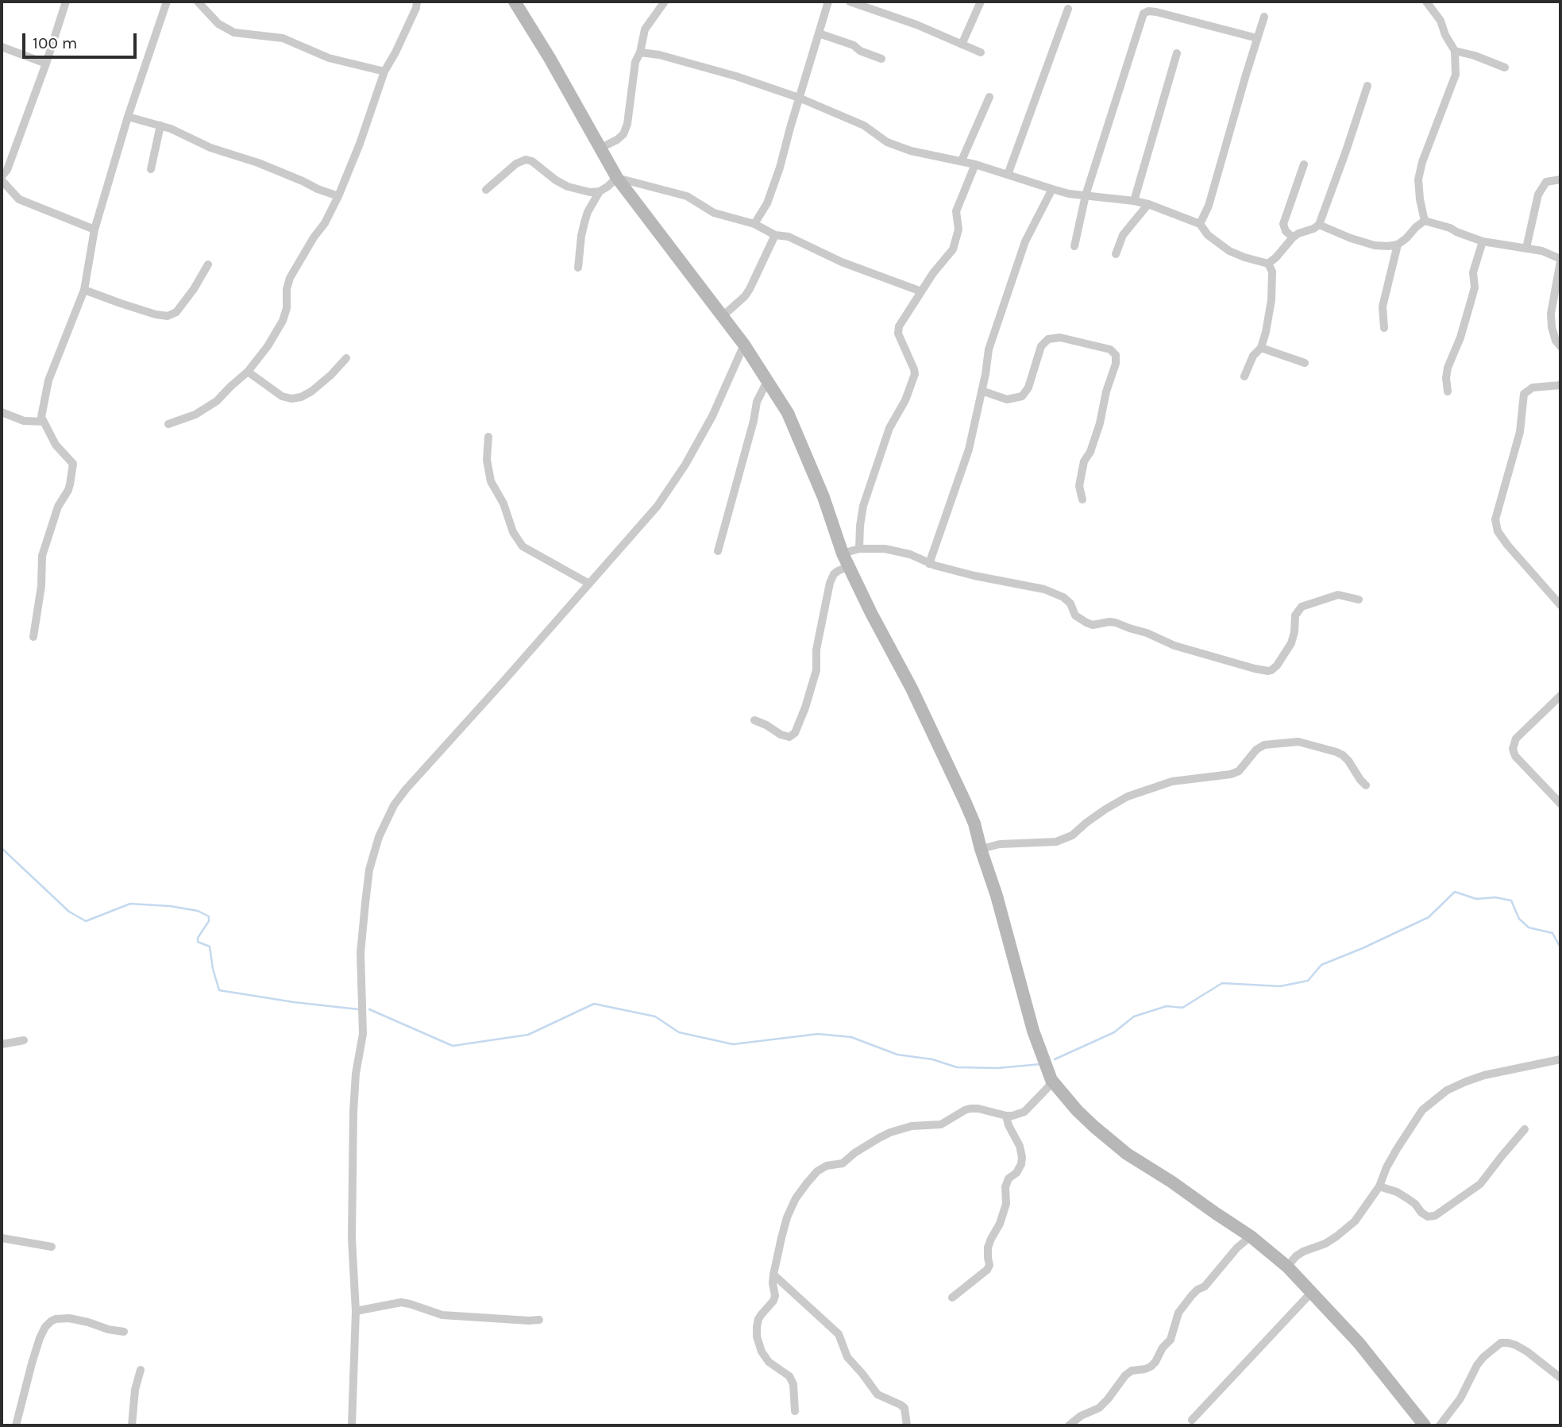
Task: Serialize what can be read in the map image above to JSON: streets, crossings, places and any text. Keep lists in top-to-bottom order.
{
  "scale_bar": "100 m"
}
